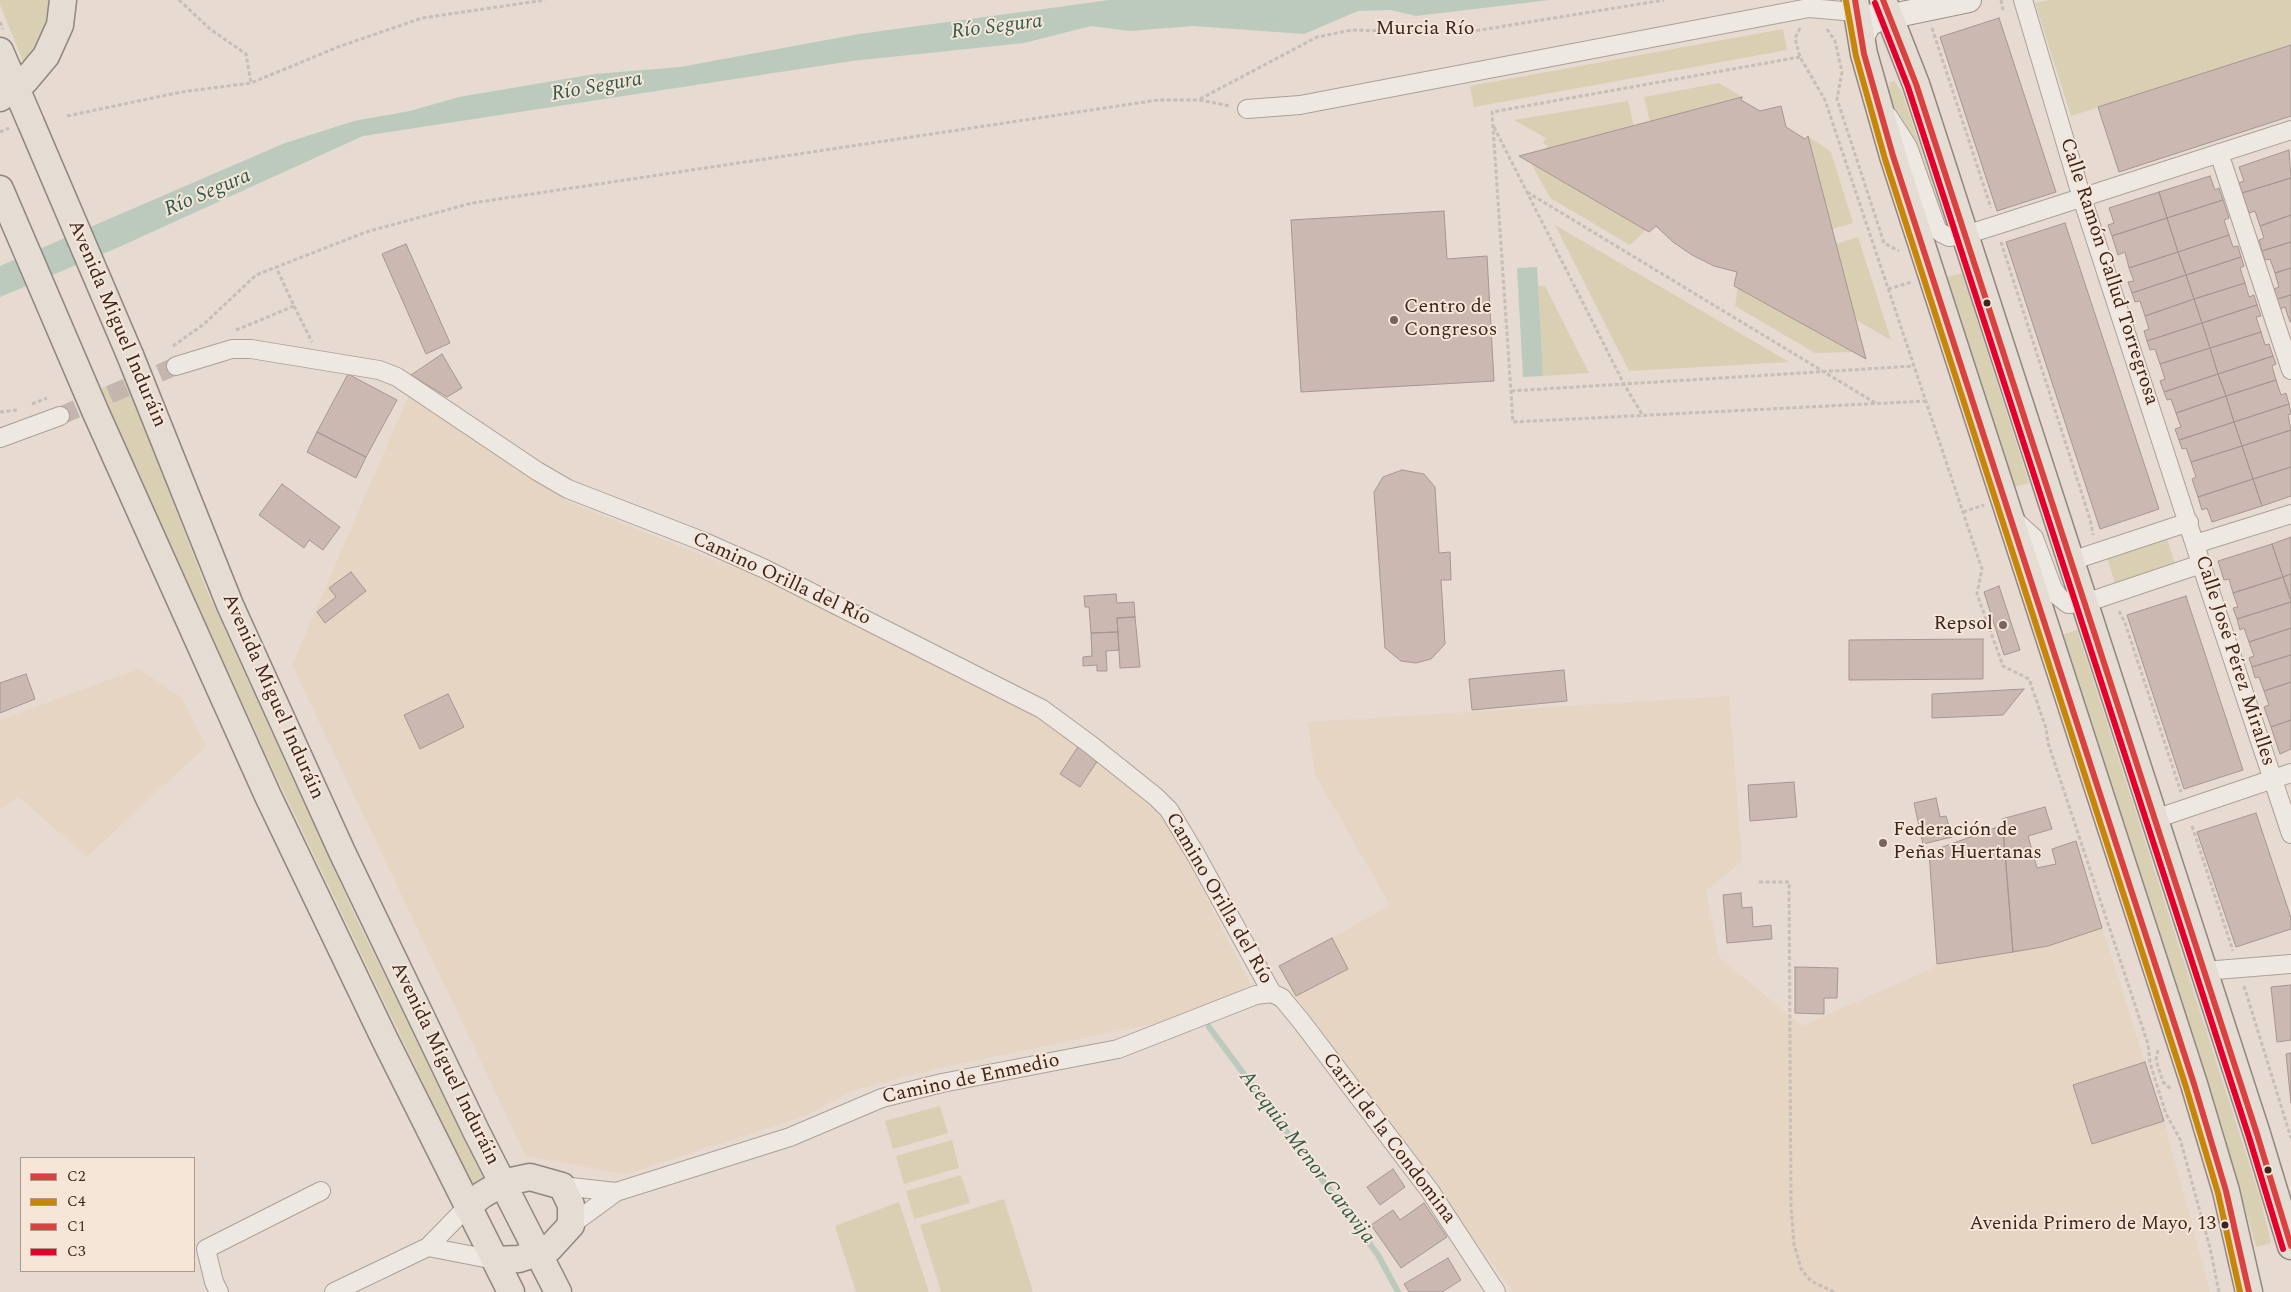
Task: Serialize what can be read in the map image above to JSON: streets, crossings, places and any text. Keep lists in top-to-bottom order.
{
  "streets": {
    "main road": ["Avenida Miguel Induráin"],
    "street": [
      "Calle Ramón Gallud Torregrosa",
      "Camino Orilla del Río",
      "Calle José Pérez Miralles",
      "Camino de Enmedio",
      "Carril de la Condomina"
    ],
    "path": ["Murcia Río"]
  },
  "crossings": [
    ["Calle Ramón Gallud Torregrosa", "Calle José Pérez Miralles"],
    ["Camino Orilla del Río", "Camino de Enmedio"],
    ["Camino Orilla del Río", "Carril de la Condomina"],
    ["Camino de Enmedio", "Carril de la Condomina"]
  ],
  "water": ["Río Segura", "Acequia Menor Caravija"],
  "places": [
    "Centro de Congresos",
    "Repsol",
    "Federación de Peñas Huertanas",
    "Avenida Primero de Mayo, 13"
  ],
  "lines": [
    "transit line C2",
    "transit line C1",
    "transit line C4",
    "transit line C3"
  ],
  "legend": [
    "C2",
    "C4",
    "C1",
    "C3"
  ]
}
